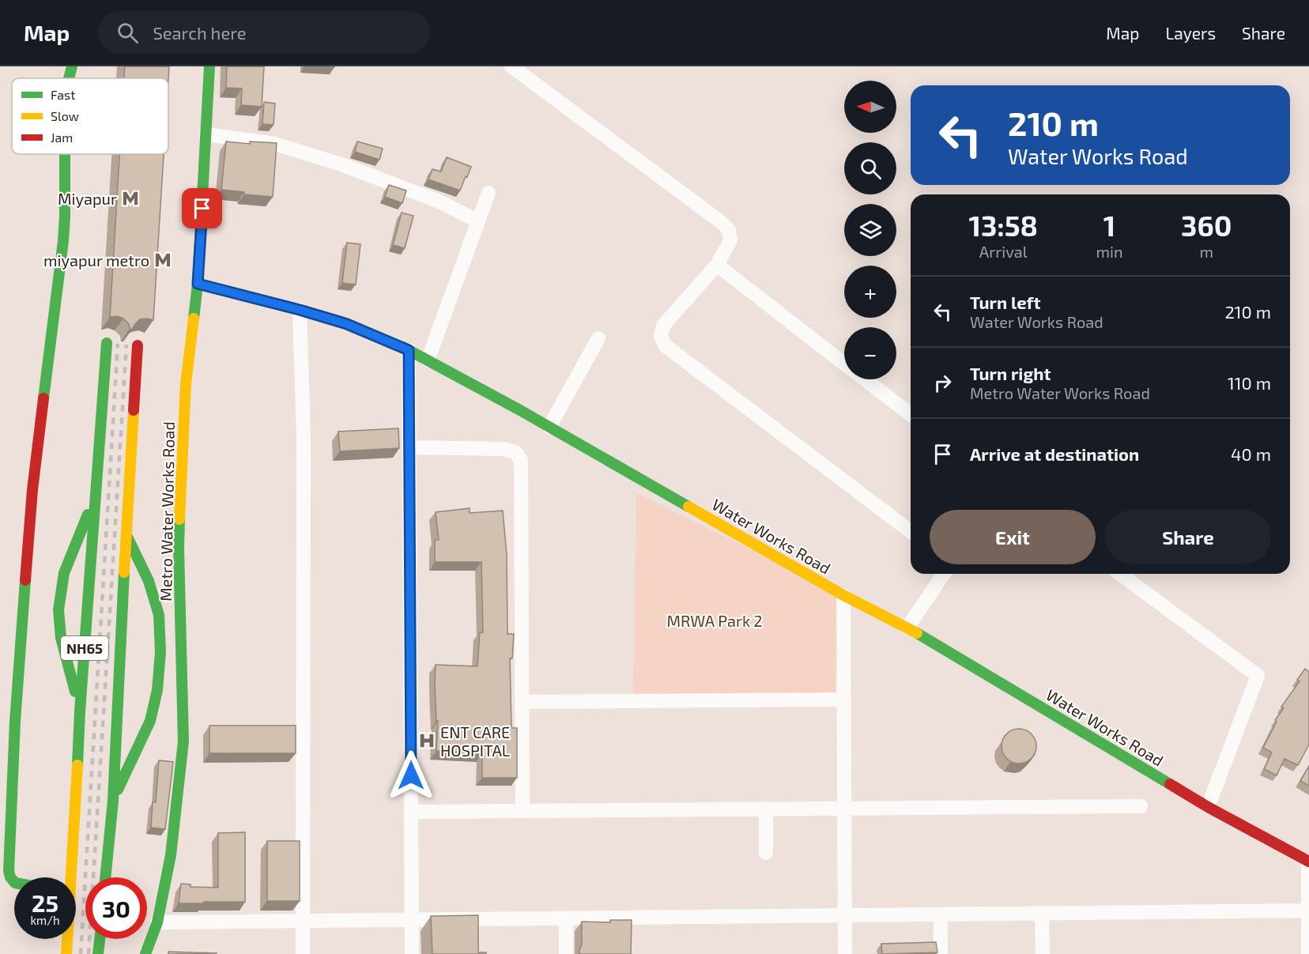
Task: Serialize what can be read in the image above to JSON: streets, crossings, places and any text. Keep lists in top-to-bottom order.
{
  "streets": {
    "main road": ["Metro Water Works Road", "Water Works Road", "NH65"]
  },
  "crossings": [
    ["Metro Water Works Road", "Water Works Road"]
  ],
  "parks": ["MRWA Park 2"],
  "places": {
    "metro station": ["Miyapur", "miyapur metro"],
    "hospital": ["ENT CARE HOSPITAL"]
  },
  "legend": ["Fast", "Slow", "Jam"],
  "north": "left",
  "page": {
    "header": "Map",
    "search": "Search here",
    "nav": ["Map", "Layers", "Share"],
    "map_buttons": ["+", "−"],
    "turn": ["210 m", "Water Works Road"],
    "eta": [
      "13:58",
      "Arrival",
      "1",
      "min",
      "360",
      "m"
    ],
    "list": [
      {
        "name": "Turn left",
        "note": "Water Works Road",
        "value": "210 m"
      },
      {
        "name": "Turn right",
        "note": "Metro Water Works Road",
        "value": "110 m"
      },
      {
        "name": "Arrive at destination",
        "value": "40 m"
      }
    ],
    "buttons": ["Exit", "Share"],
    "speed": "25 km/h",
    "limit": "30"
  }
}
